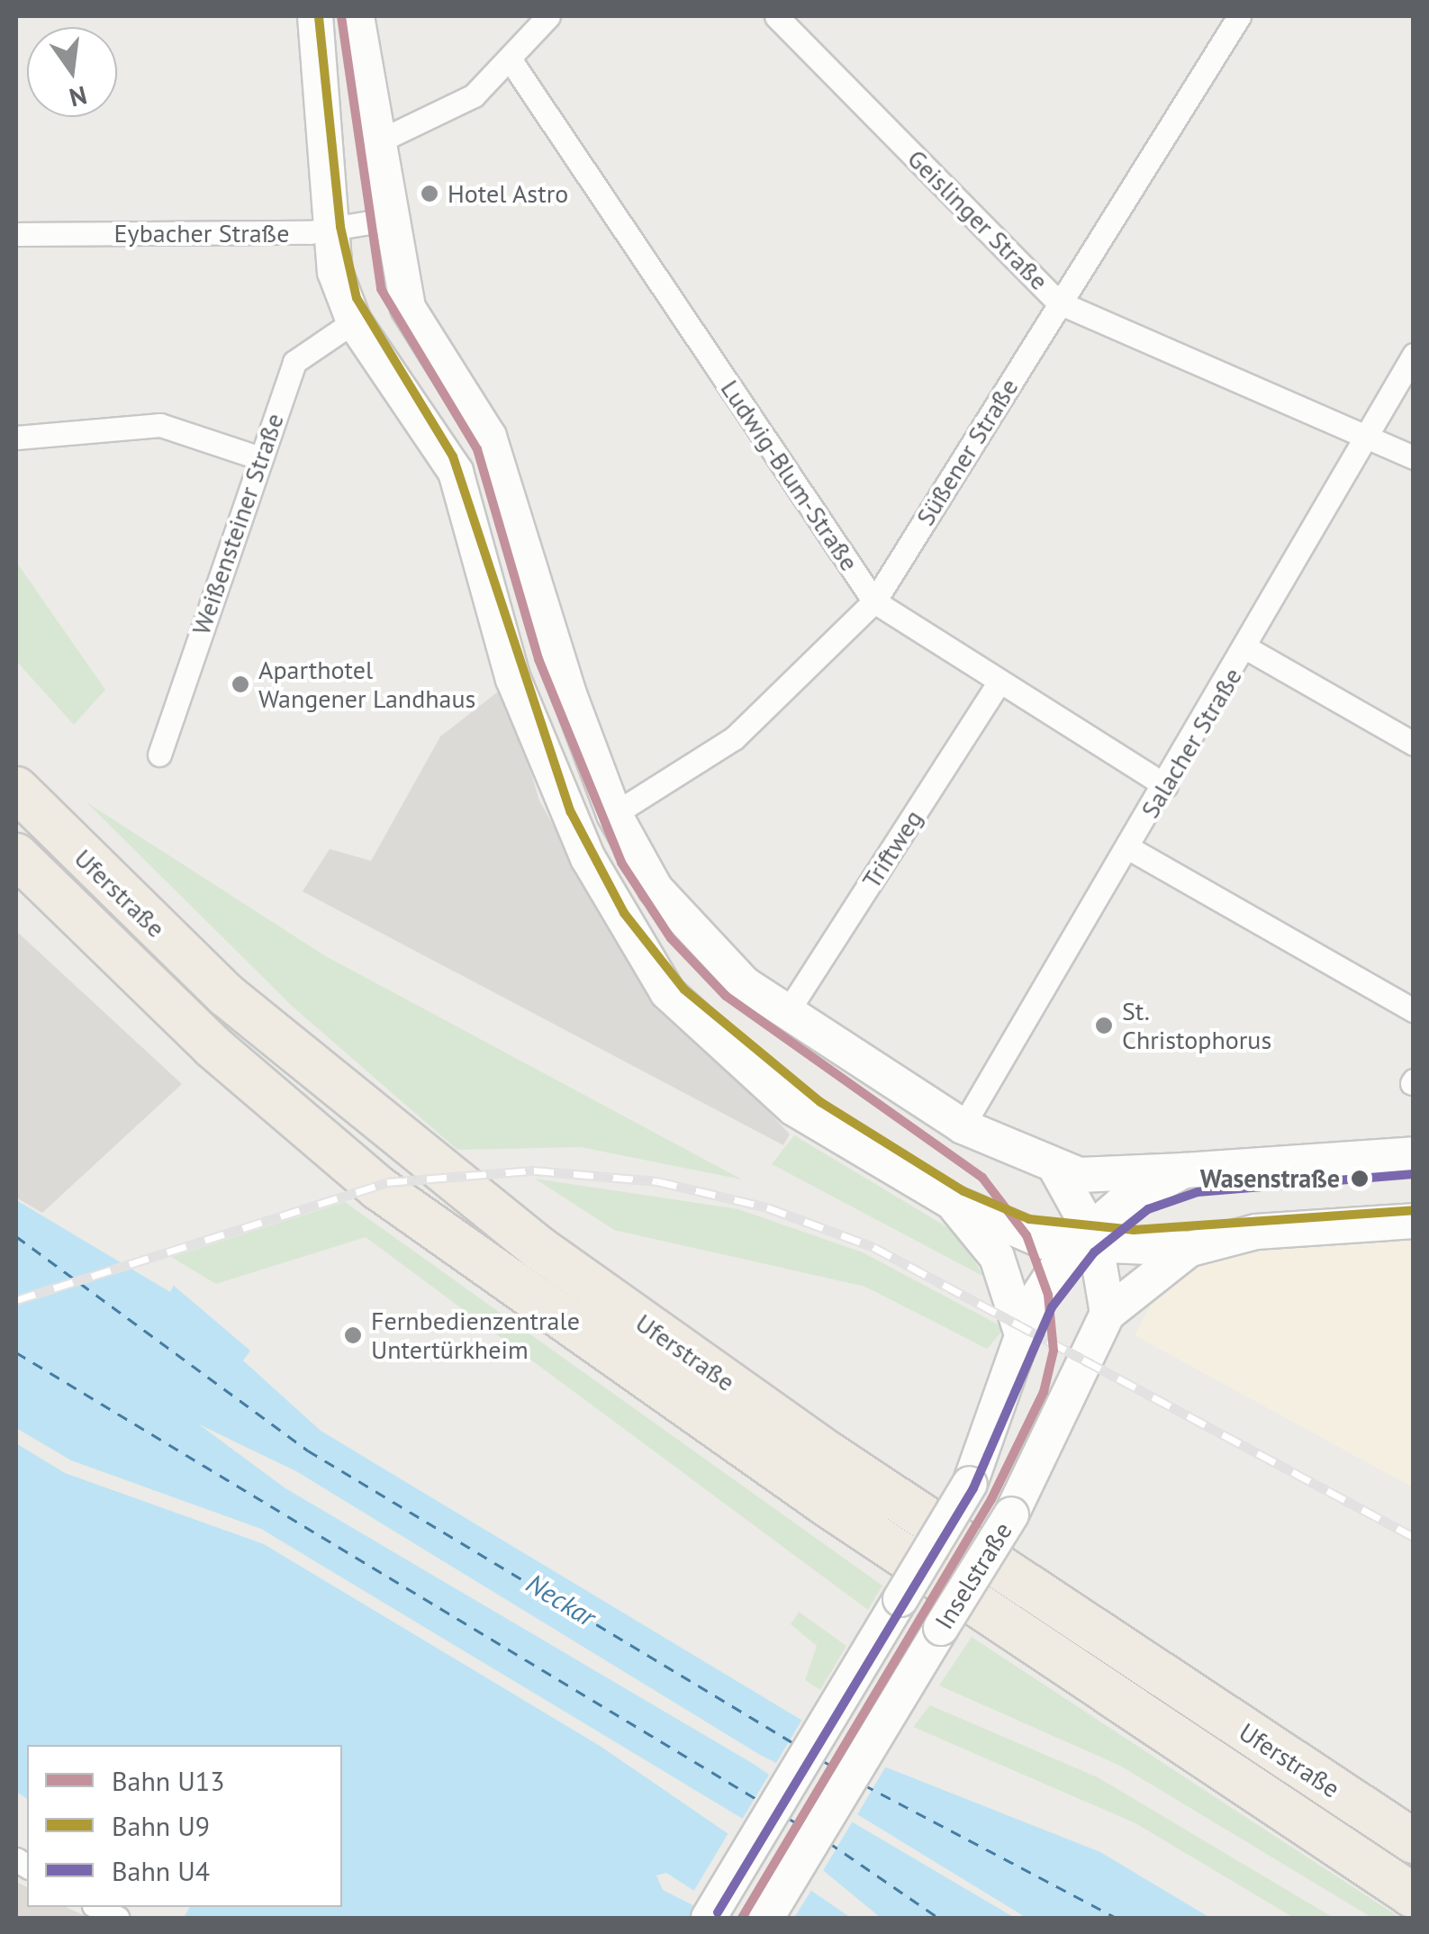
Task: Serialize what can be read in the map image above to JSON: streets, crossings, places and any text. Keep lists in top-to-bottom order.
{
  "streets": {
    "highway": ["Uferstraße"],
    "street": [
      "Geislinger Straße",
      "Eybacher Straße",
      "Süßener Straße",
      "Ludwig-Blum-Straße",
      "Weißensteiner Straße",
      "Salacher Straße",
      "Triftweg",
      "Inselstraße"
    ]
  },
  "crossings": [
    ["Geislinger Straße", "Süßener Straße"],
    ["Geislinger Straße", "Salacher Straße"],
    ["Süßener Straße", "Ludwig-Blum-Straße"],
    ["Ludwig-Blum-Straße", "Salacher Straße"],
    ["Ludwig-Blum-Straße", "Triftweg"]
  ],
  "water": ["Neckar"],
  "places": [
    "Hotel Astro",
    "Aparthotel Wangener Landhaus",
    "St. Christophorus",
    "Wasenstraße",
    "Fernbedienzentrale Untertürkheim"
  ],
  "lines": ["rail line U13", "rail line U9", "rail line U4"],
  "legend": ["Bahn U13", "Bahn U9", "Bahn U4"],
  "north": "bottom"
}
